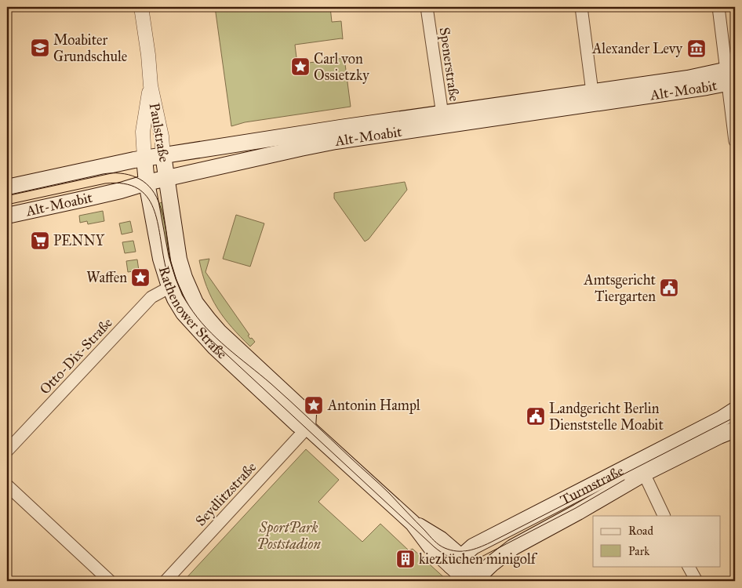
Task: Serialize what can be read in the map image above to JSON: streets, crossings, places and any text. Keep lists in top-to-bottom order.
{
  "streets": {
    "main road": [
      "Alt-Moabit",
      "Paulstraße",
      "Rathenower Straße",
      "Turmstraße"
    ],
    "street": ["Spenerstraße", "Otto-Dix-Straße", "Seydlitzstraße"]
  },
  "crossings": [
    ["Spenerstraße", "Alt-Moabit"],
    ["Alt-Moabit", "Paulstraße"],
    ["Alt-Moabit", "Rathenower Straße"],
    ["Paulstraße", "Rathenower Straße"],
    ["Rathenower Straße", "Otto-Dix-Straße"],
    ["Rathenower Straße", "Turmstraße"],
    ["Rathenower Straße", "Seydlitzstraße"]
  ],
  "parks": ["SportPark Poststadion"],
  "places": {
    "school or university": ["Moabiter Grundschule"],
    "museum": ["Alexander Levy"],
    "place": ["Carl von Ossietzky", "Waffen", "Antonin Hampl"],
    "supermarket": ["PENNY"],
    "public building": ["Amtsgericht Tiergarten", "Landgericht Berlin Dienststelle Moabit"],
    "building": ["kiezküchen minigolf"]
  },
  "legend": ["Road", "Park"]
}
